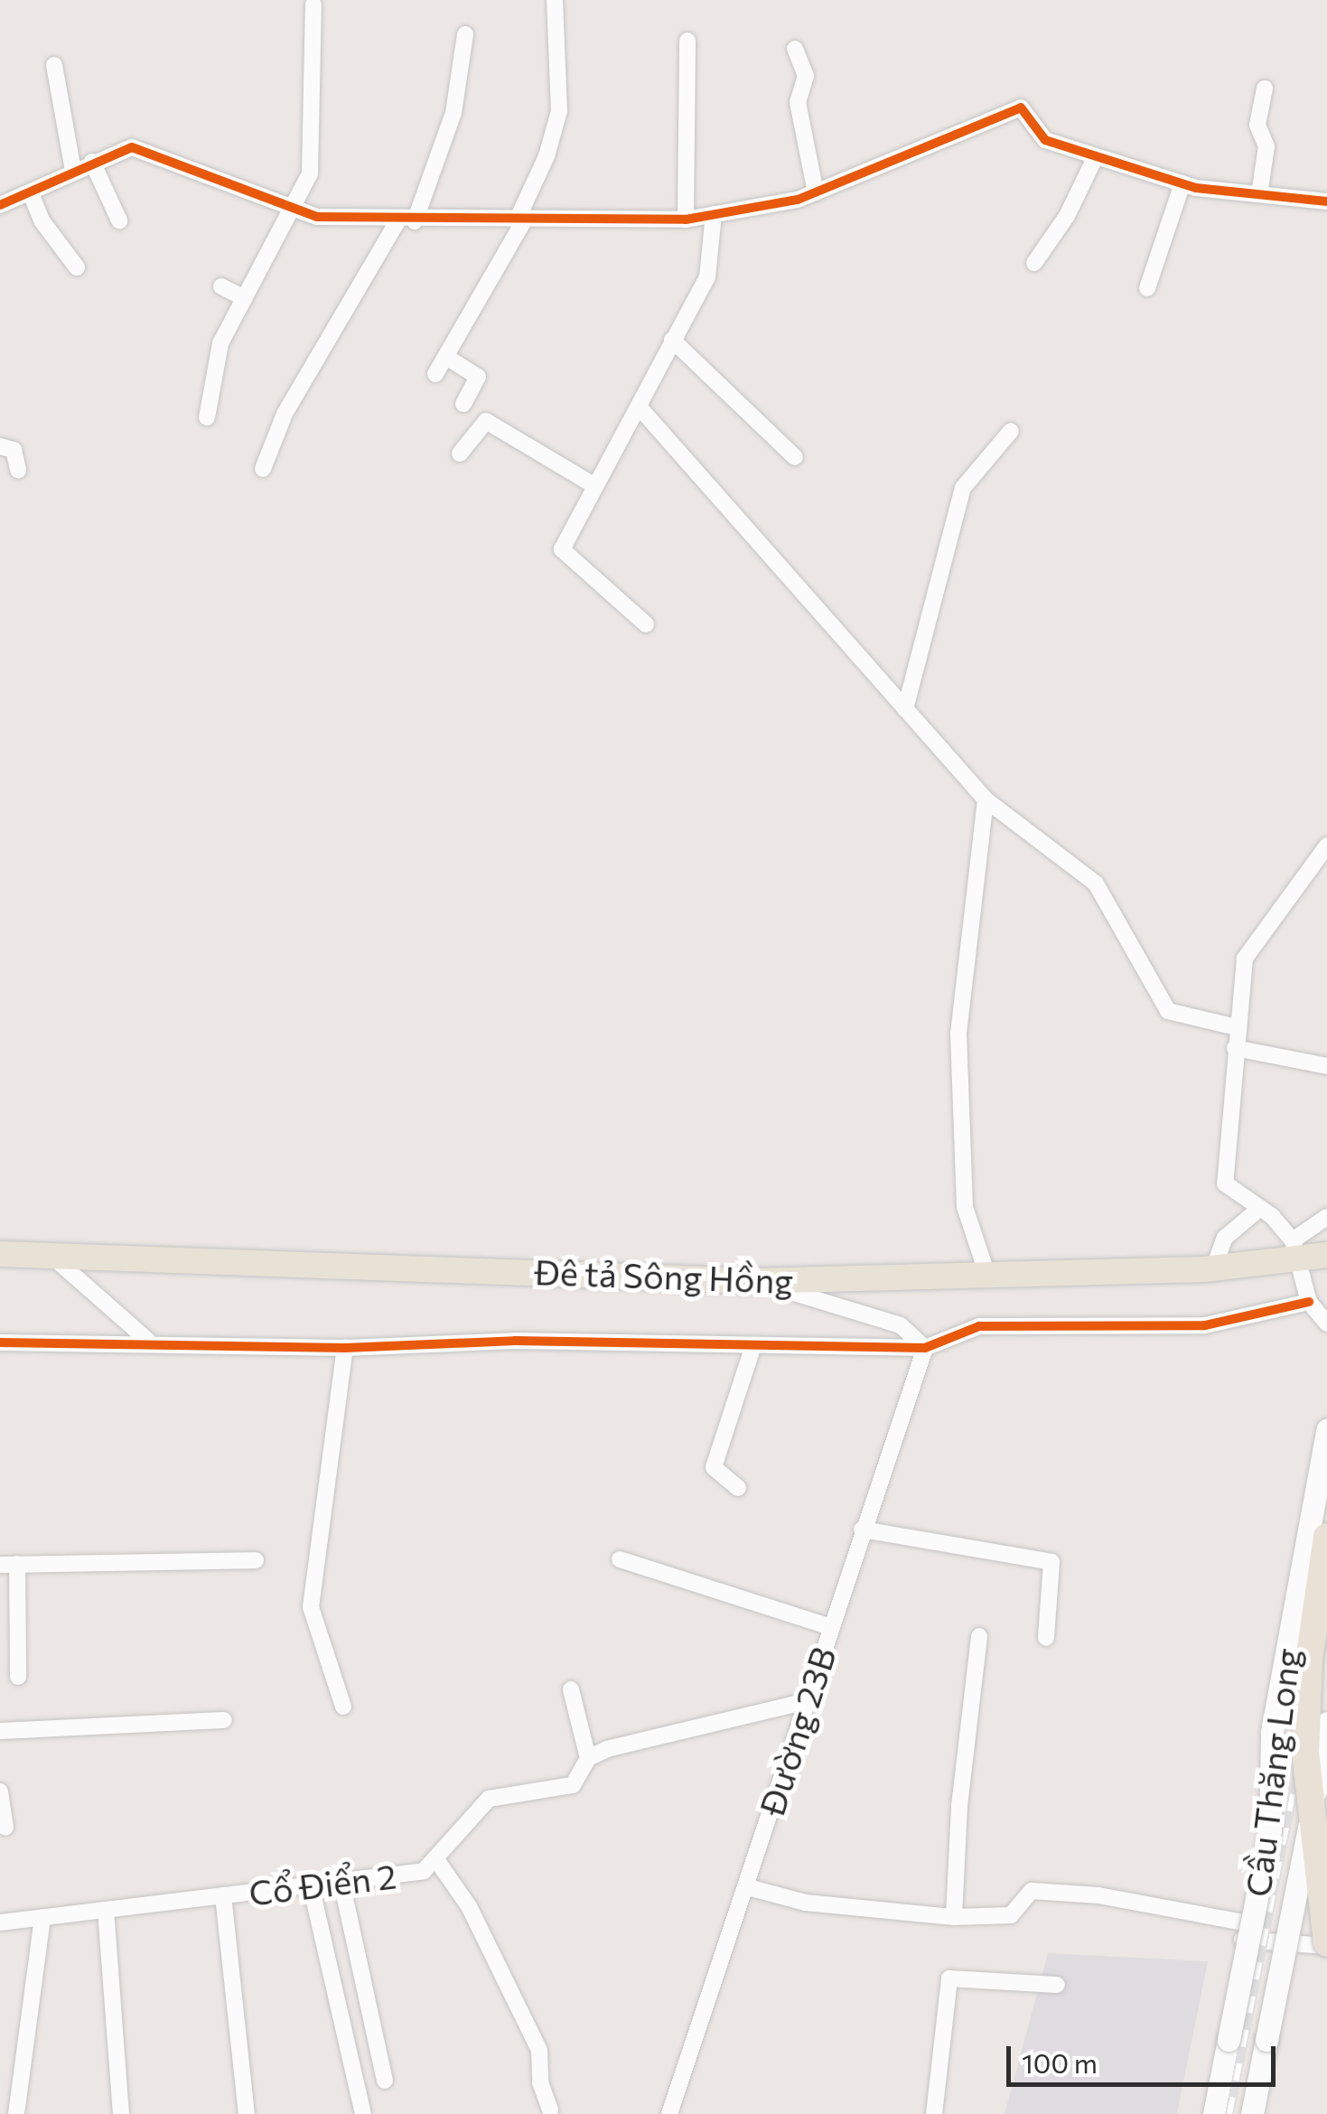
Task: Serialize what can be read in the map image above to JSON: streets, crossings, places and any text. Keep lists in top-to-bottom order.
{
  "streets": {
    "highway": ["Cầu Thăng Long"],
    "main road": ["Đê tả Sông Hồng"],
    "street": ["Đường 23B", "Cổ Điển 2"]
  },
  "scale_bar": "100 m"
}
